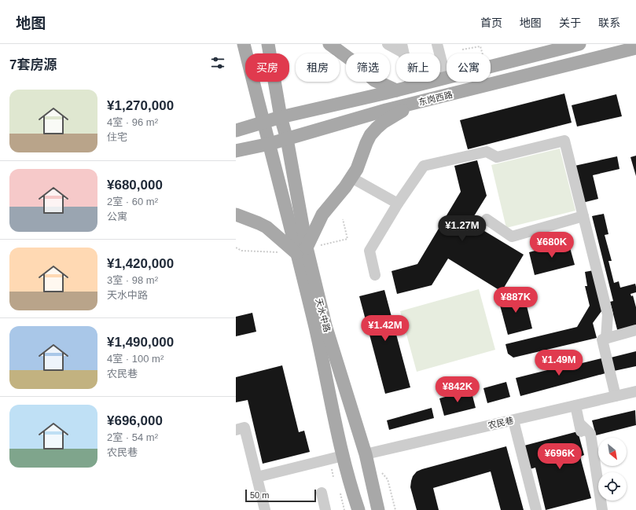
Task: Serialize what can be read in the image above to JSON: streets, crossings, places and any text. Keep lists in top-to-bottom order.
{
  "streets": {
    "main road": ["东岗西路", "天水中路"],
    "street": ["农民巷"]
  },
  "crossings": [
    ["东岗西路", "天水中路"],
    ["天水中路", "农民巷"]
  ],
  "scale_bar": "50 m",
  "north": "bottom right",
  "page": {
    "header": "地图",
    "nav": [
      "首页",
      "地图",
      "关于",
      "联系"
    ],
    "heading": "7套房源",
    "chip": [
      "买房",
      "租房",
      "筛选",
      "新上",
      "公寓"
    ],
    "list": [
      {
        "name": "¥1,270,000",
        "note": "4室 · 96 m² · 住宅"
      },
      {
        "name": "¥680,000",
        "note": "2室 · 60 m² · 公寓"
      },
      {
        "name": "¥1,420,000",
        "note": "3室 · 98 m² · 天水中路"
      },
      {
        "name": "¥1,490,000",
        "note": "4室 · 100 m² · 农民巷"
      },
      {
        "name": "¥696,000",
        "note": "2室 · 54 m² · 农民巷"
      }
    ],
    "price": [
      "¥1.27M",
      "¥680K",
      "¥887K",
      "¥1.42M",
      "¥1.49M",
      "¥842K",
      "¥696K"
    ],
    "scale": "50 m"
  }
}
